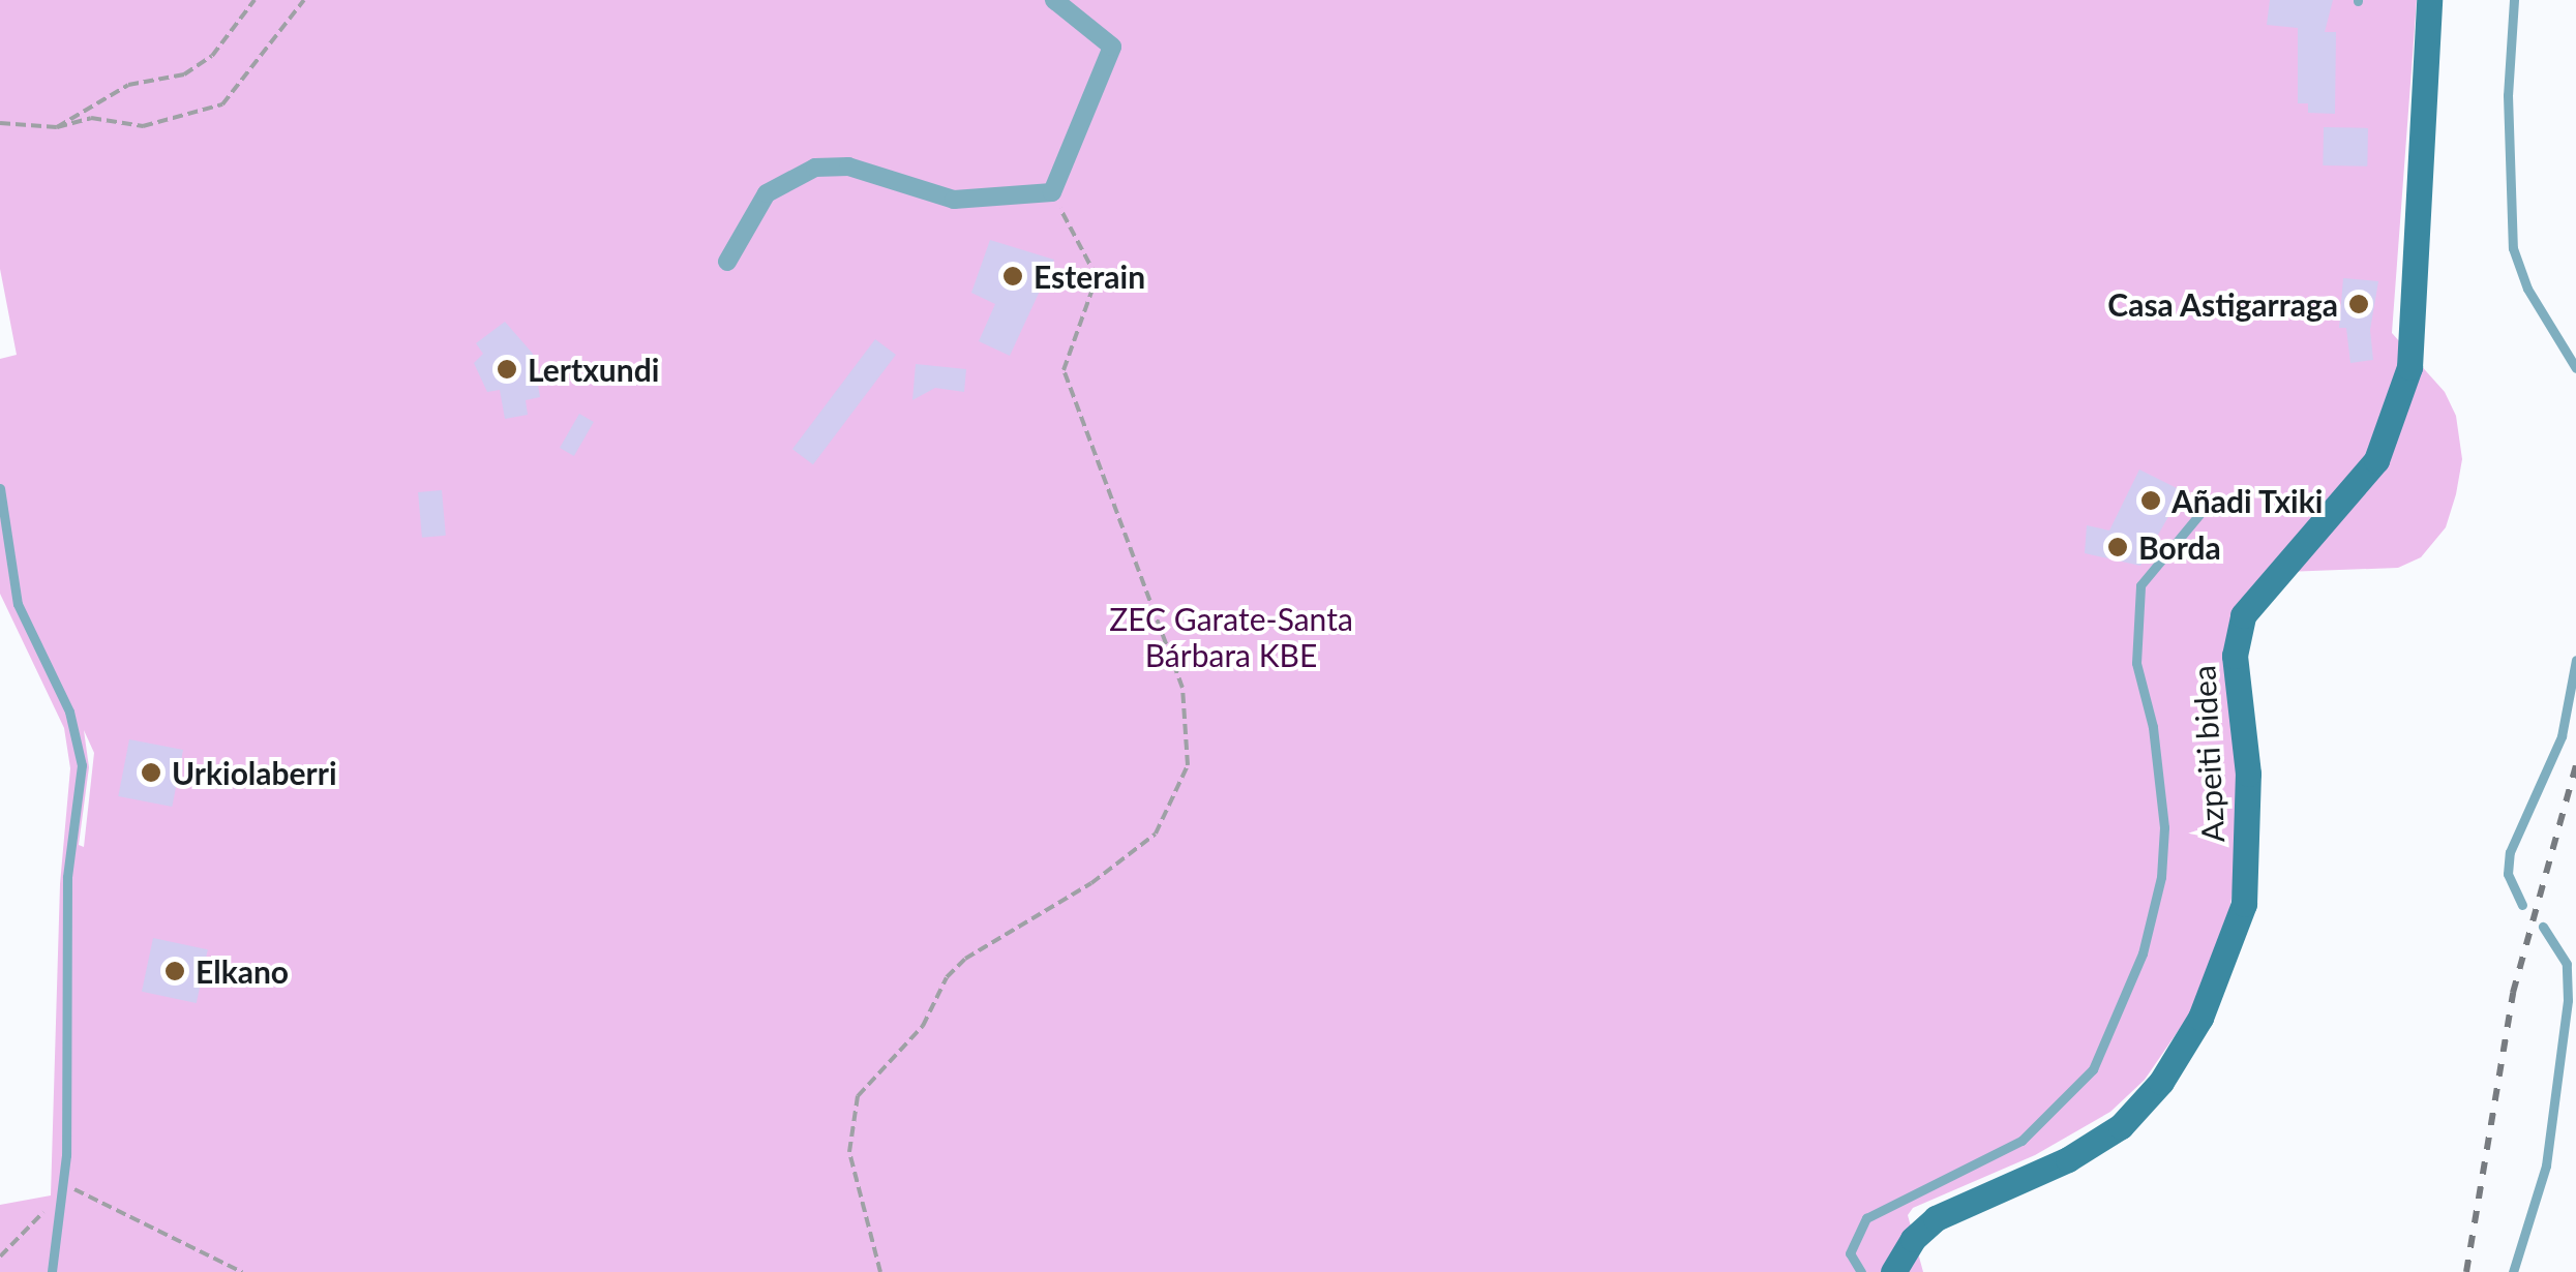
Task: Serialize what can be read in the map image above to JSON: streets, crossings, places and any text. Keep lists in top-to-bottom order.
{
  "streets": {
    "main road": ["Azpeiti bidea"]
  },
  "parks": ["ZEC Garate-Santa Bárbara KBE"],
  "places": [
    "Esterain",
    "Casa Astigarraga",
    "Lertxundi",
    "Añadi Txiki",
    "Borda",
    "Urkiolaberri",
    "Elkano"
  ]
}
